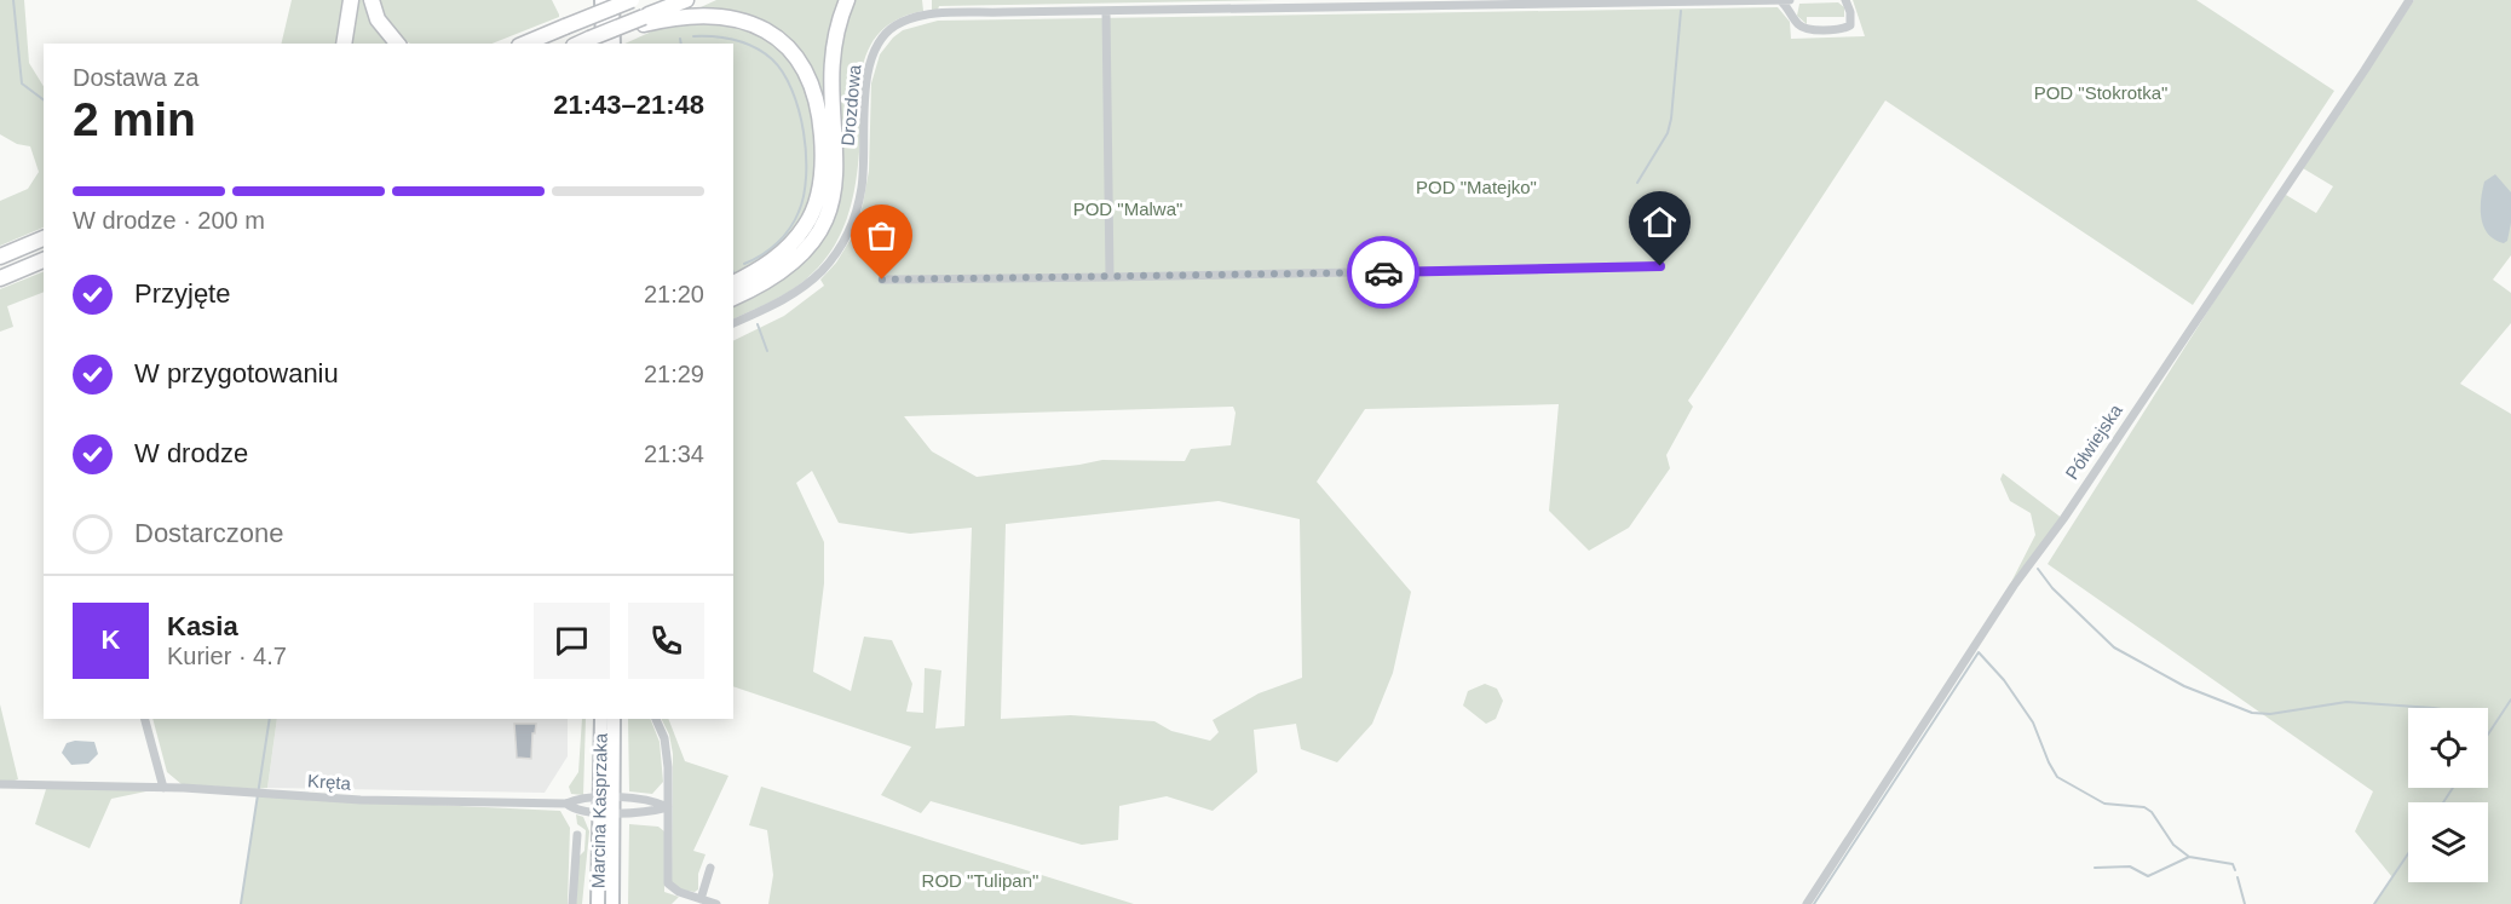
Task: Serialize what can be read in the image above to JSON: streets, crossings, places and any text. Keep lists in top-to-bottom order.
{
  "streets": {
    "main road": ["Marcina Kasprzaka"],
    "street": ["Drozdowa", "Półwiejska", "Kręta"]
  },
  "crossings": [
    ["Kręta", "Marcina Kasprzaka"]
  ],
  "parks": [
    "POD \"Stokrotka\"",
    "POD \"Matejko\"",
    "POD \"Malwa\"",
    "ROD \"Tulipan\""
  ],
  "page": {
    "heading": ["2 min", "Dostawa za", "21:43–21:48"],
    "panel": ["Kasia", "Kurier · 4.7"],
    "bar": "W drodze · 200 m",
    "list": [
      ["Przyjęte", "21:20"],
      ["W przygotowaniu", "21:29"],
      ["W drodze", "21:34"],
      "Dostarczone"
    ],
    "round": "K"
  }
}
